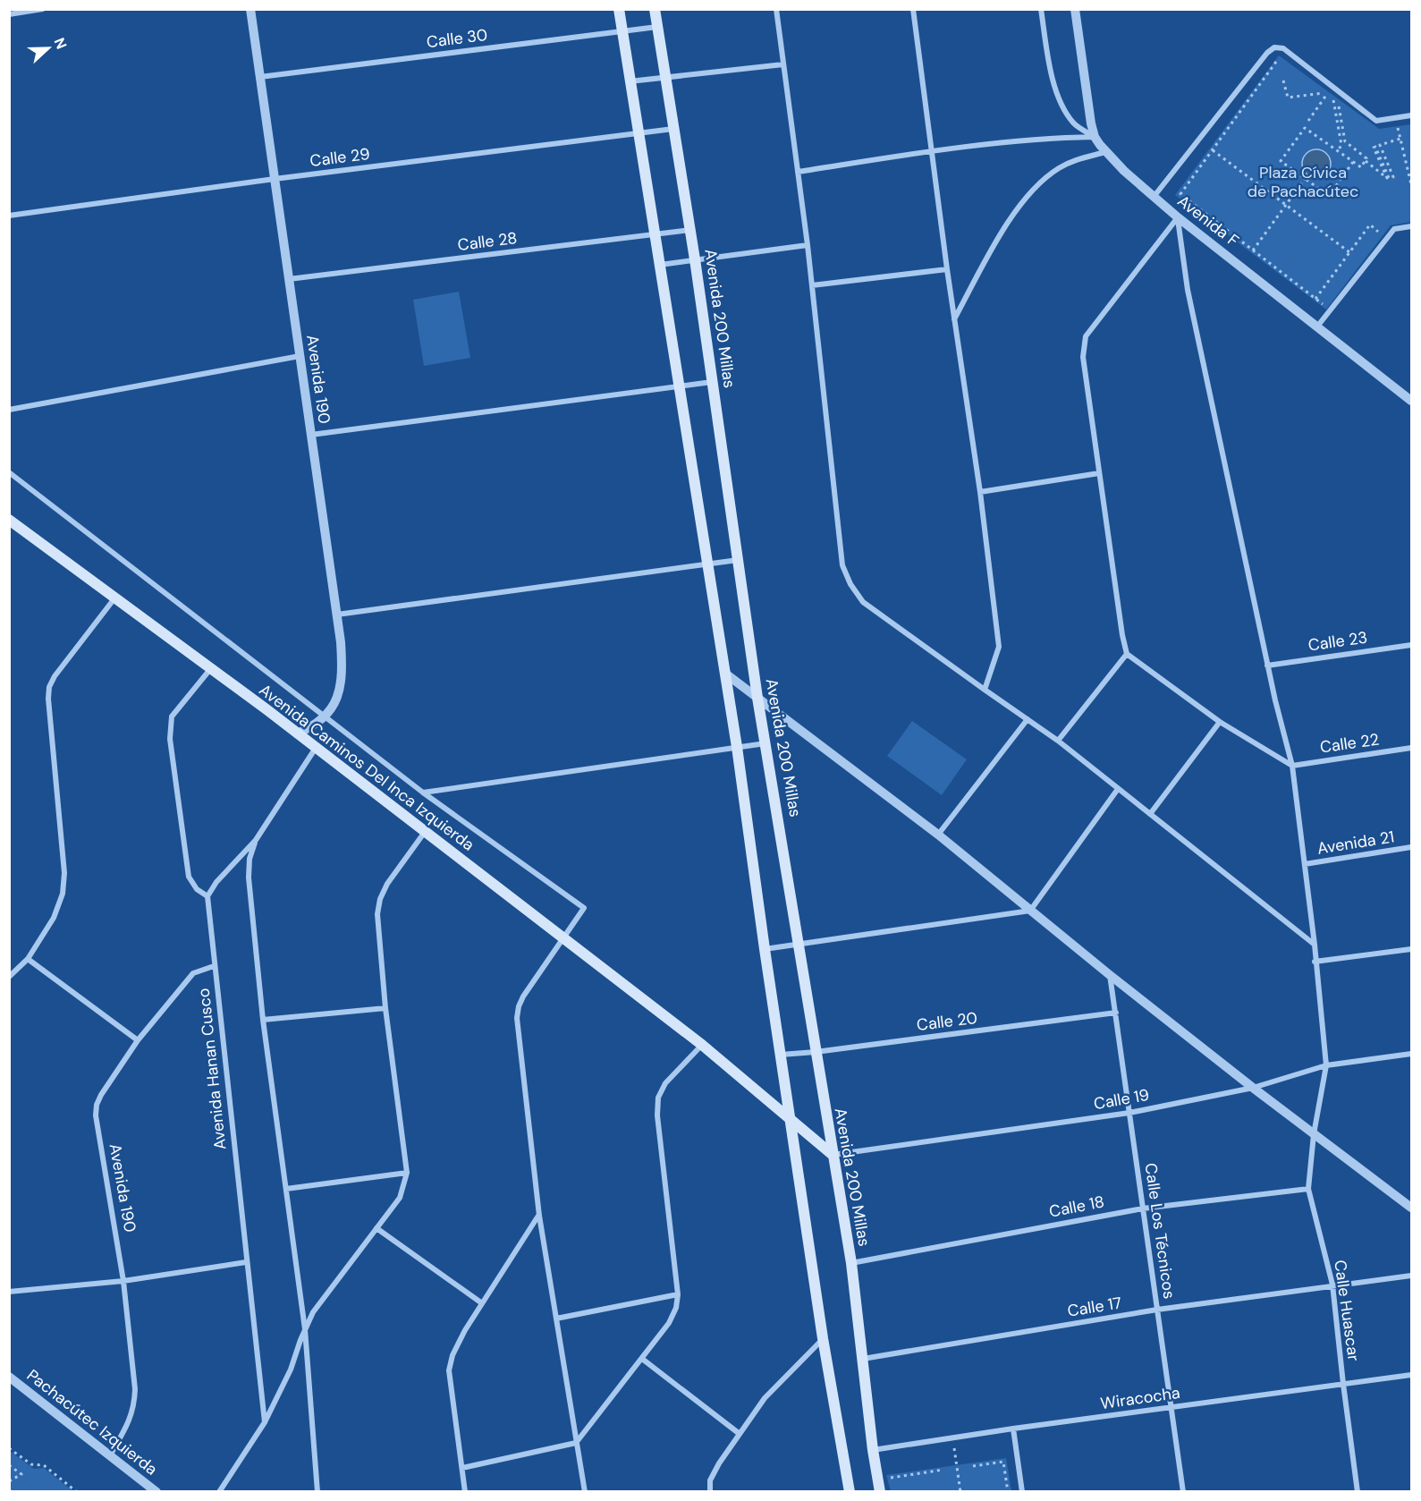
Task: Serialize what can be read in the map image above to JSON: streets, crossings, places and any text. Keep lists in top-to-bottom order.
{
  "streets": {
    "main road": ["Avenida 200 Millas", "Avenida Caminos Del Inca Izquierda"],
    "street": [
      "Calle 30",
      "Calle 29",
      "Avenida F",
      "Calle 28",
      "Avenida 190",
      "Calle 23",
      "Calle 22",
      "Avenida 21",
      "Calle 20",
      "Avenida Hanan Cusco",
      "Calle 19",
      "Calle 18",
      "Calle Los Técnicos",
      "Calle 17",
      "Calle Huascar",
      "Wiracocha",
      "Pachacútec Izquierda"
    ]
  },
  "crossings": [
    ["Calle 30", "Avenida 200 Millas"],
    ["Calle 30", "Avenida 190"],
    ["Calle 29", "Avenida 200 Millas"],
    ["Calle 29", "Avenida 190"],
    ["Avenida F", "Calle Huascar"],
    ["Calle 28", "Avenida 200 Millas"],
    ["Calle 28", "Avenida 190"],
    ["Avenida 200 Millas", "Avenida Caminos Del Inca Izquierda"],
    ["Avenida 200 Millas", "Calle 20"],
    ["Avenida 200 Millas", "Calle 19"],
    ["Avenida 200 Millas", "Calle 18"],
    ["Avenida 200 Millas", "Calle 17"],
    ["Avenida 200 Millas", "Wiracocha"],
    ["Avenida 190", "Avenida Caminos Del Inca Izquierda"],
    ["Avenida 190", "Avenida Hanan Cusco"],
    ["Avenida 190", "Pachacútec Izquierda"],
    ["Calle 23", "Calle Huascar"],
    ["Calle 22", "Calle Huascar"],
    ["Avenida Caminos Del Inca Izquierda", "Calle 19"],
    ["Avenida 21", "Calle Huascar"],
    ["Calle 20", "Calle Los Técnicos"],
    ["Calle 19", "Calle Los Técnicos"],
    ["Calle 19", "Calle Huascar"],
    ["Calle 18", "Calle Los Técnicos"],
    ["Calle 18", "Calle Huascar"],
    ["Calle Los Técnicos", "Calle 17"],
    ["Calle Los Técnicos", "Wiracocha"],
    ["Calle 17", "Calle Huascar"],
    ["Calle Huascar", "Wiracocha"]
  ],
  "parks": ["Plaza Cívica de Pachacútec"],
  "north": "right"
}
